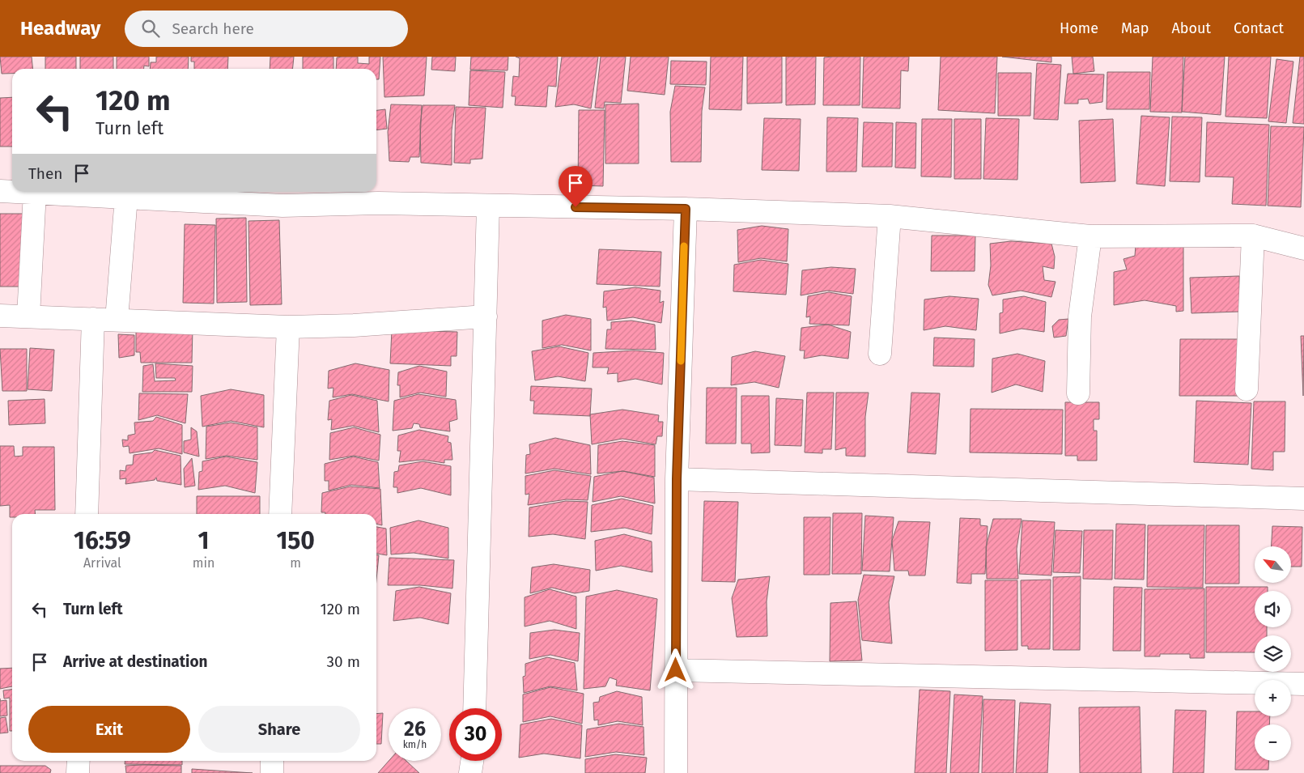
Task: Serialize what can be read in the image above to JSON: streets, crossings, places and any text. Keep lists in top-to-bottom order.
{
  "north": "top left",
  "page": {
    "header": "Headway",
    "search": "Search here",
    "nav": [
      "Home",
      "Map",
      "About",
      "Contact"
    ],
    "turn": ["120 m", "Turn left"],
    "then": "Then",
    "eta": [
      "16:59",
      "Arrival",
      "1",
      "min",
      "150",
      "m"
    ],
    "map_buttons": ["+", "−"],
    "list": [
      {
        "name": "Turn left",
        "value": "120 m"
      },
      {
        "name": "Arrive at destination",
        "value": "30 m"
      }
    ],
    "buttons": ["Exit", "Share"],
    "speed": "26 km/h",
    "limit": "30"
  }
}
